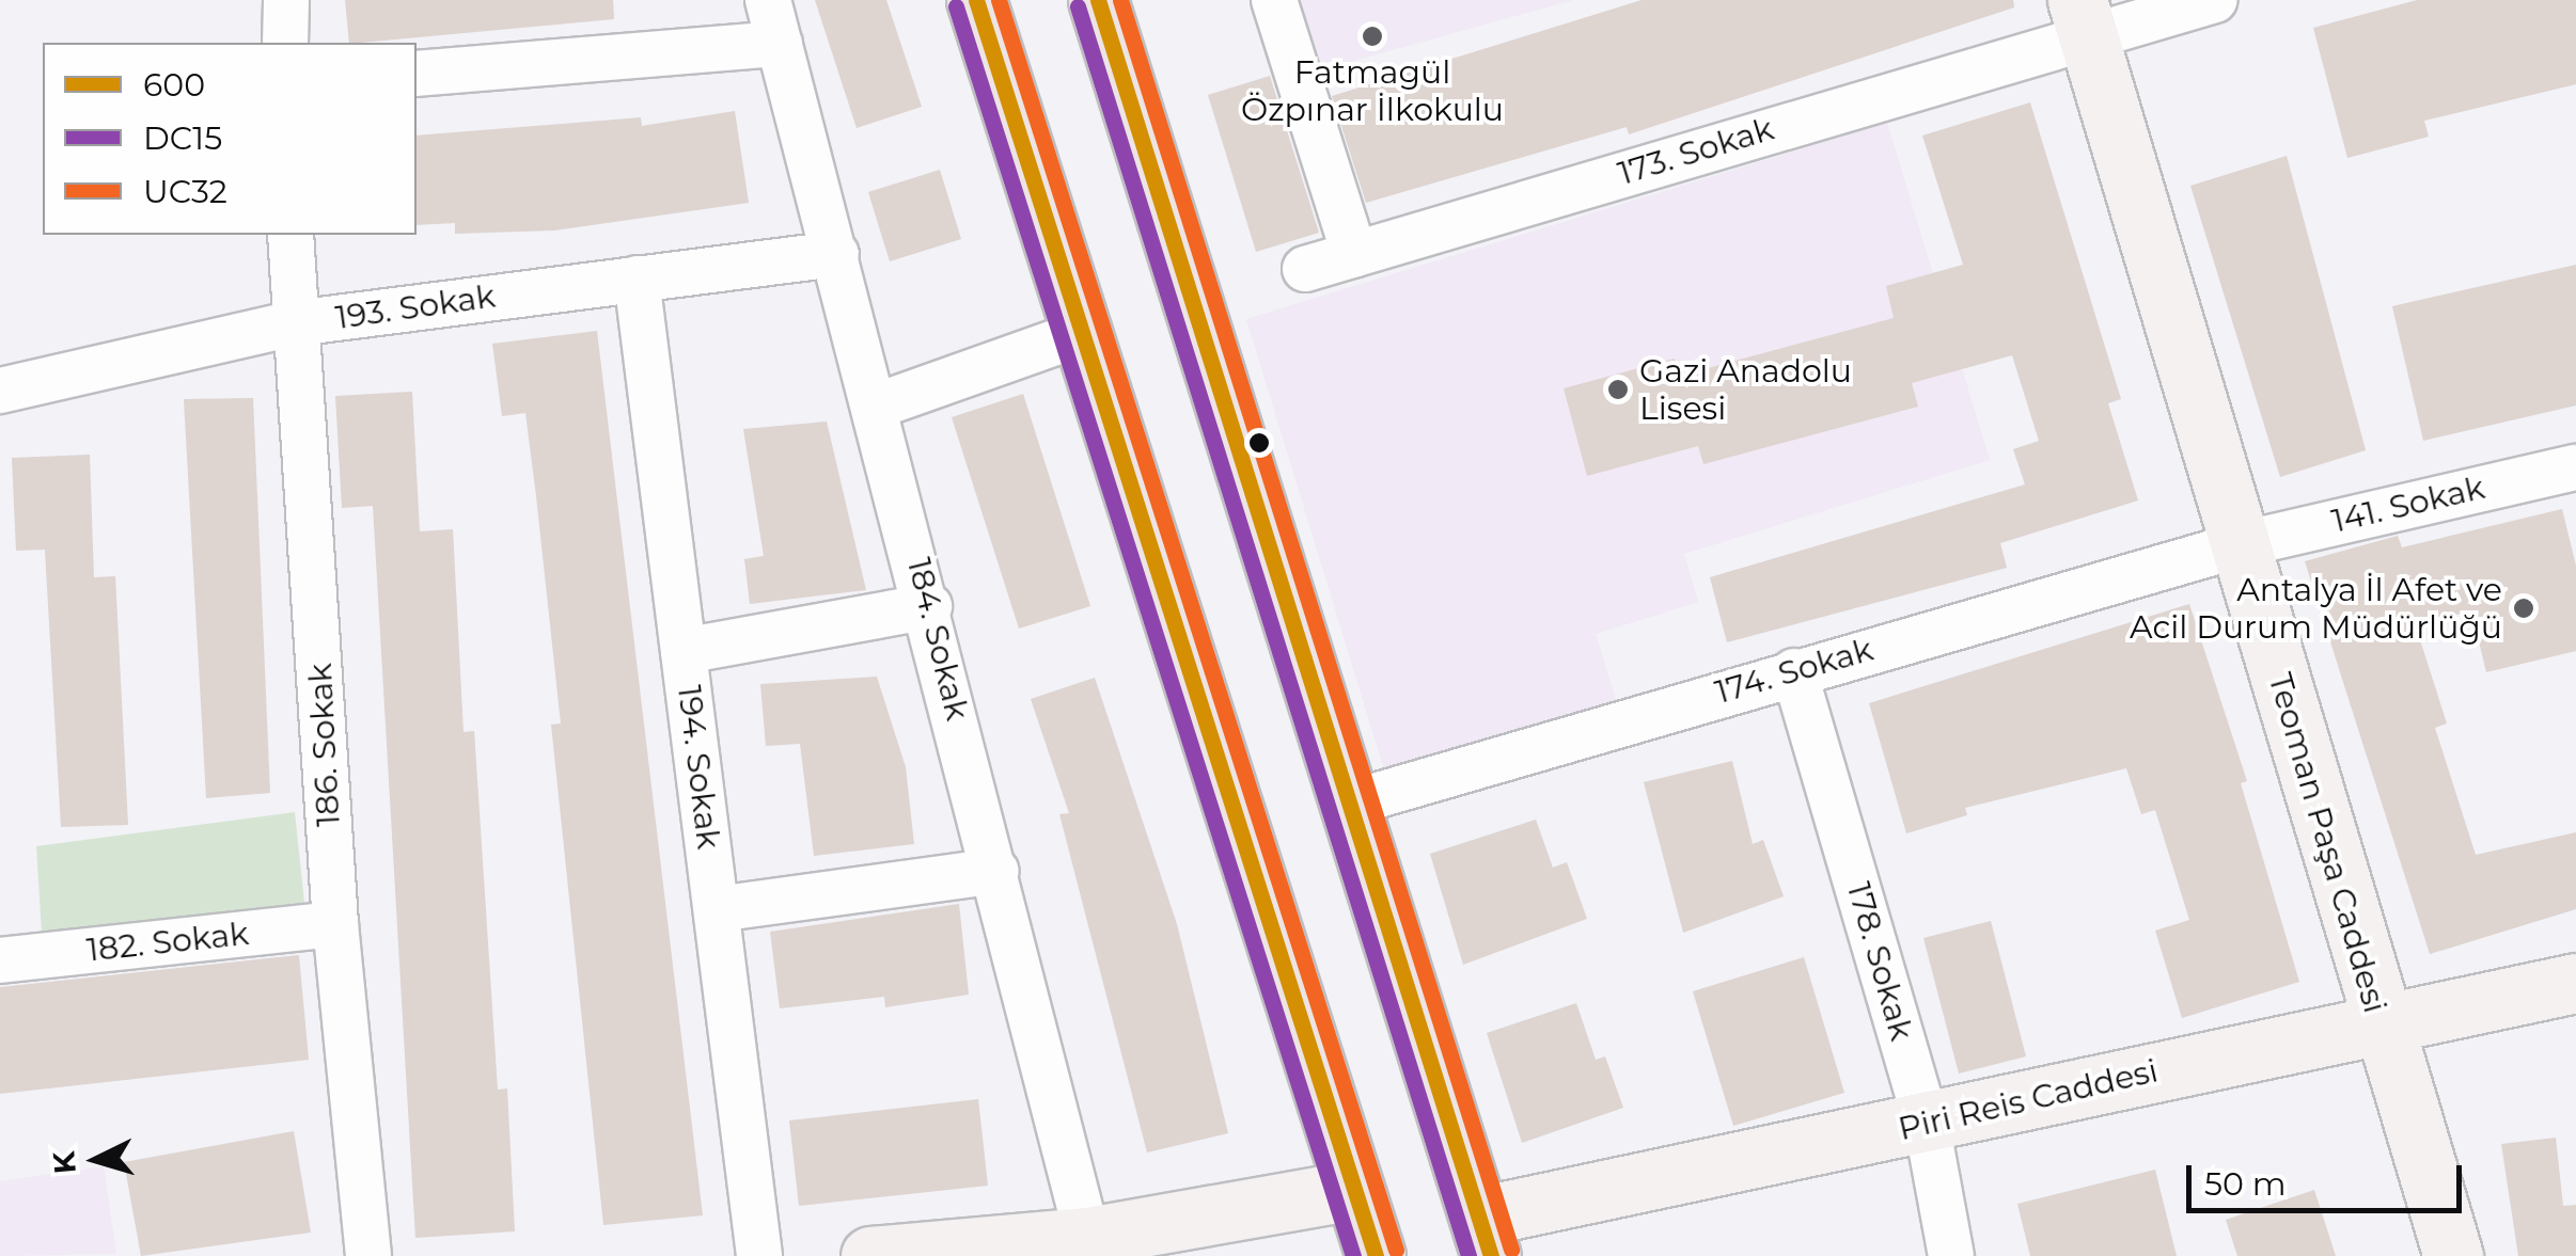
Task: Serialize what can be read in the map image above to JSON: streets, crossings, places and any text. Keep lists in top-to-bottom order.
{
  "streets": {
    "street": [
      "173. Sokak",
      "193. Sokak",
      "141. Sokak",
      "184. Sokak",
      "174. Sokak",
      "186. Sokak",
      "194. Sokak",
      "Teoman Paşa Caddesi",
      "182. Sokak",
      "178. Sokak",
      "Piri Reis Caddesi"
    ]
  },
  "crossings": [
    ["173. Sokak", "Teoman Paşa Caddesi"],
    ["193. Sokak", "184. Sokak"],
    ["193. Sokak", "186. Sokak"],
    ["193. Sokak", "194. Sokak"],
    ["141. Sokak", "174. Sokak"],
    ["141. Sokak", "Teoman Paşa Caddesi"],
    ["174. Sokak", "Teoman Paşa Caddesi"],
    ["174. Sokak", "178. Sokak"],
    ["186. Sokak", "182. Sokak"],
    ["Teoman Paşa Caddesi", "Piri Reis Caddesi"],
    ["178. Sokak", "Piri Reis Caddesi"]
  ],
  "places": ["Fatmagül Özpınar İlkokulu", "Gazi Anadolu Lisesi", "Antalya İl Afet ve Acil Durum Müdürlüğü"],
  "lines": ["transit line 600", "transit line UC32", "transit line DC15"],
  "legend": ["600", "DC15", "UC32"],
  "scale_bar": "50 m",
  "north": "left"
}
